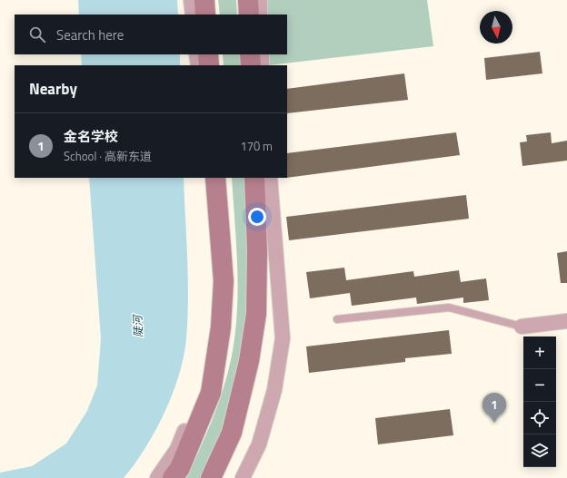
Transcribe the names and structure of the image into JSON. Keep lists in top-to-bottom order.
{
  "water": ["陡河"],
  "north": "bottom",
  "page": {
    "search": "Search here",
    "heading": "Nearby",
    "list": [
      {
        "mark": "1",
        "name": "金名学校",
        "note": "School · 高新东道",
        "value": "170 m"
      }
    ],
    "map_buttons": ["+", "−"],
    "pins": "1"
  }
}
